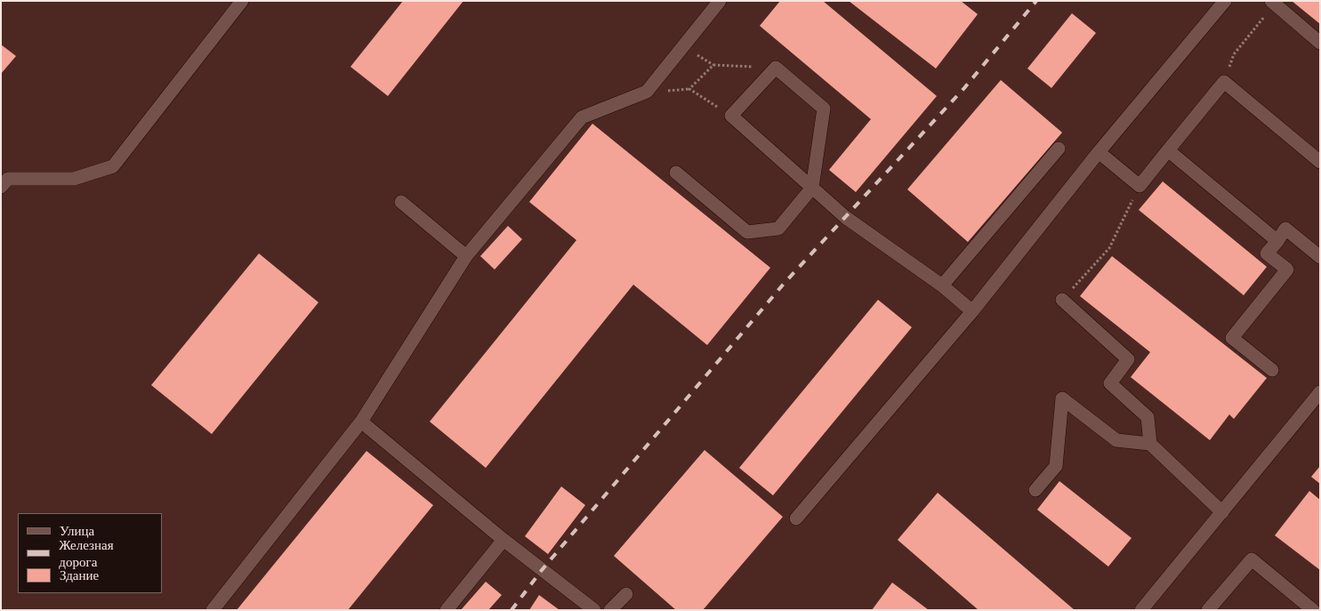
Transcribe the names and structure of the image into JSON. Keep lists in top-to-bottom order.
{
  "legend": ["Улица", "Железная дорога", "Здание"]
}
